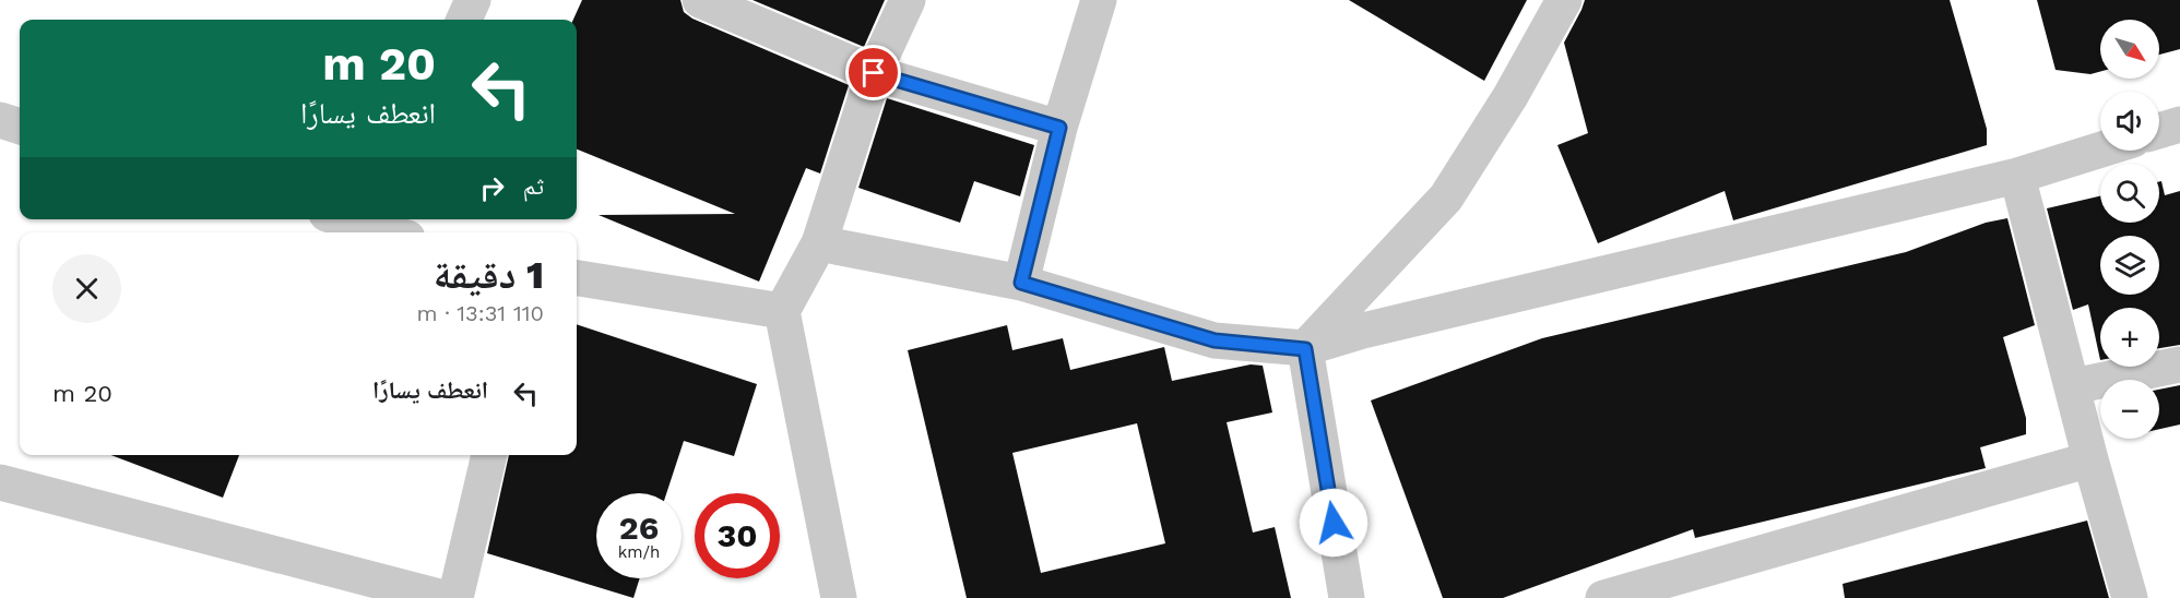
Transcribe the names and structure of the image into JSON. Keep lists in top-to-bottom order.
{
  "north": "bottom right",
  "page": {
    "map_buttons": ["+", "−"],
    "turn": ["20 m", "انعطف يسارًا"],
    "then": "ثم",
    "heading": ["1 دقيقة", "110 m · 13:31"],
    "list": [
      {
        "name": "انعطف يسارًا",
        "value": "20 m"
      }
    ],
    "speed": "26 km/h",
    "limit": "30"
  }
}
